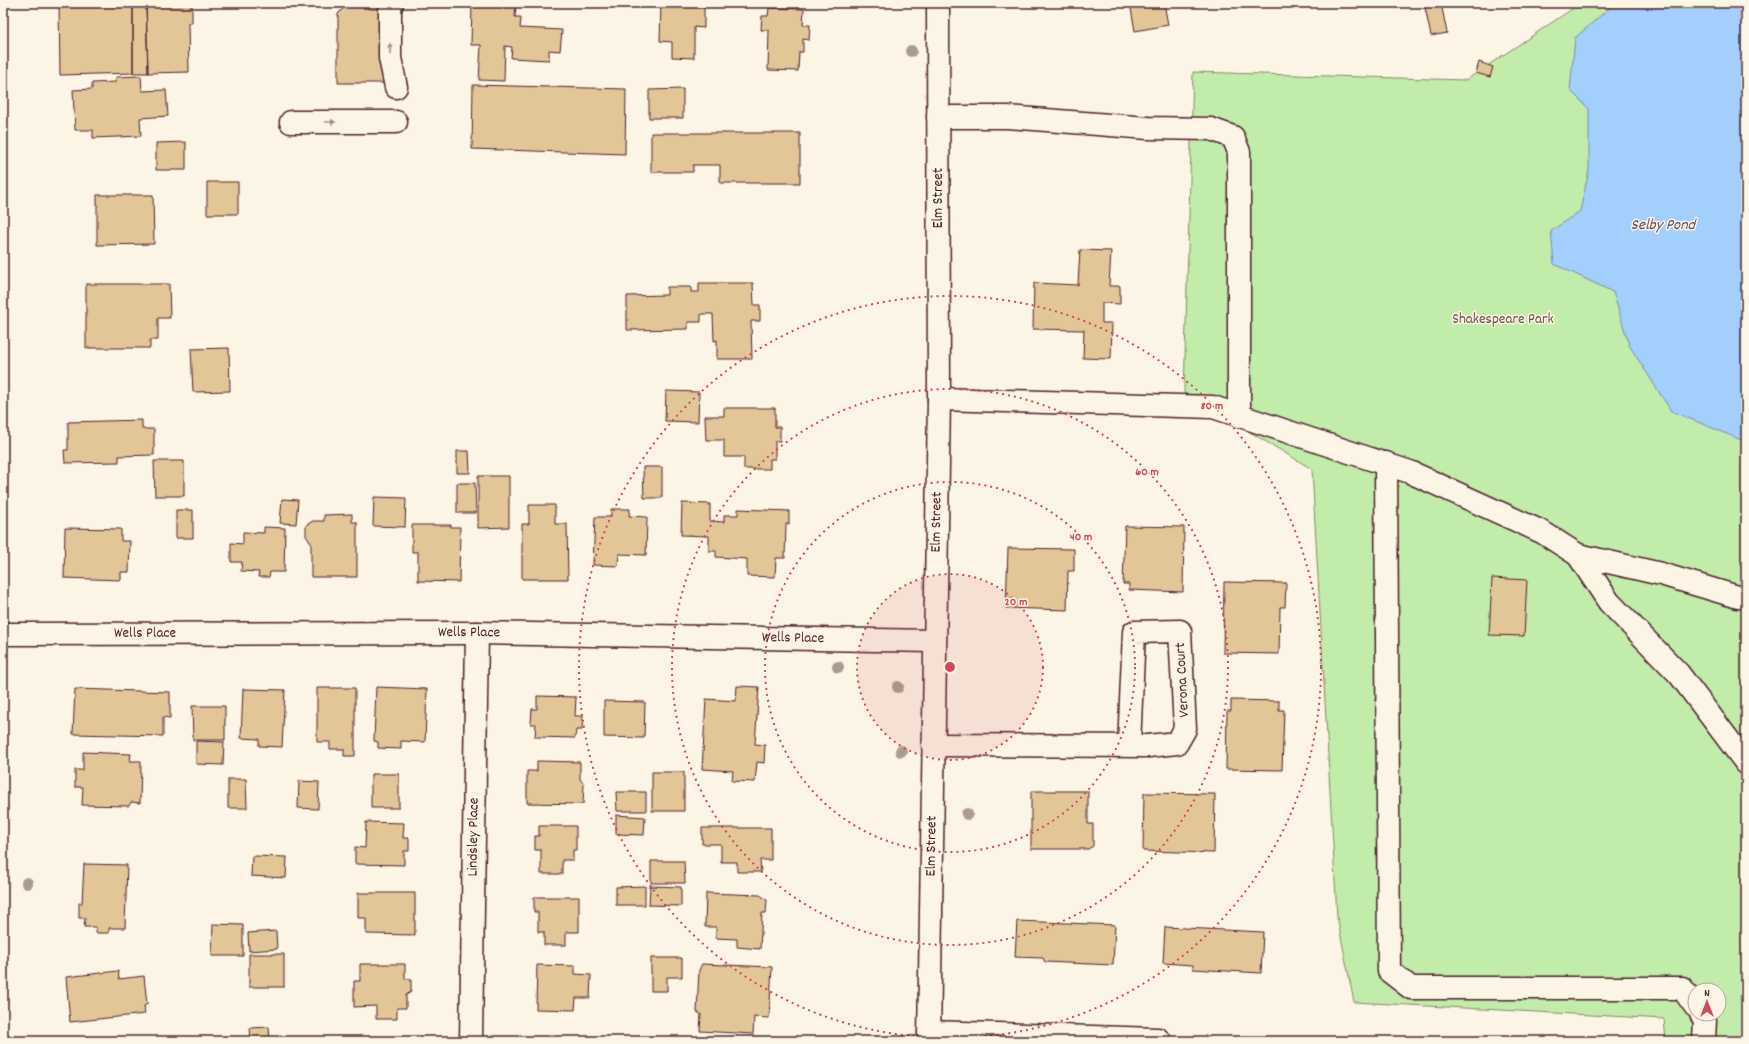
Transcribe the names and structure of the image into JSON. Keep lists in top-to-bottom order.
{
  "streets": {
    "street": [
      "Elm Street",
      "Wells Place",
      "Verona Court",
      "Lindsley Place"
    ]
  },
  "crossings": [
    ["Elm Street", "Wells Place"],
    ["Elm Street", "Verona Court"],
    ["Wells Place", "Lindsley Place"]
  ],
  "water": ["Selby Pond"],
  "parks": ["Shakespeare Park"],
  "north": "top",
  "rings": [
    "80 m",
    "60 m",
    "40 m",
    "20 m"
  ]
}
